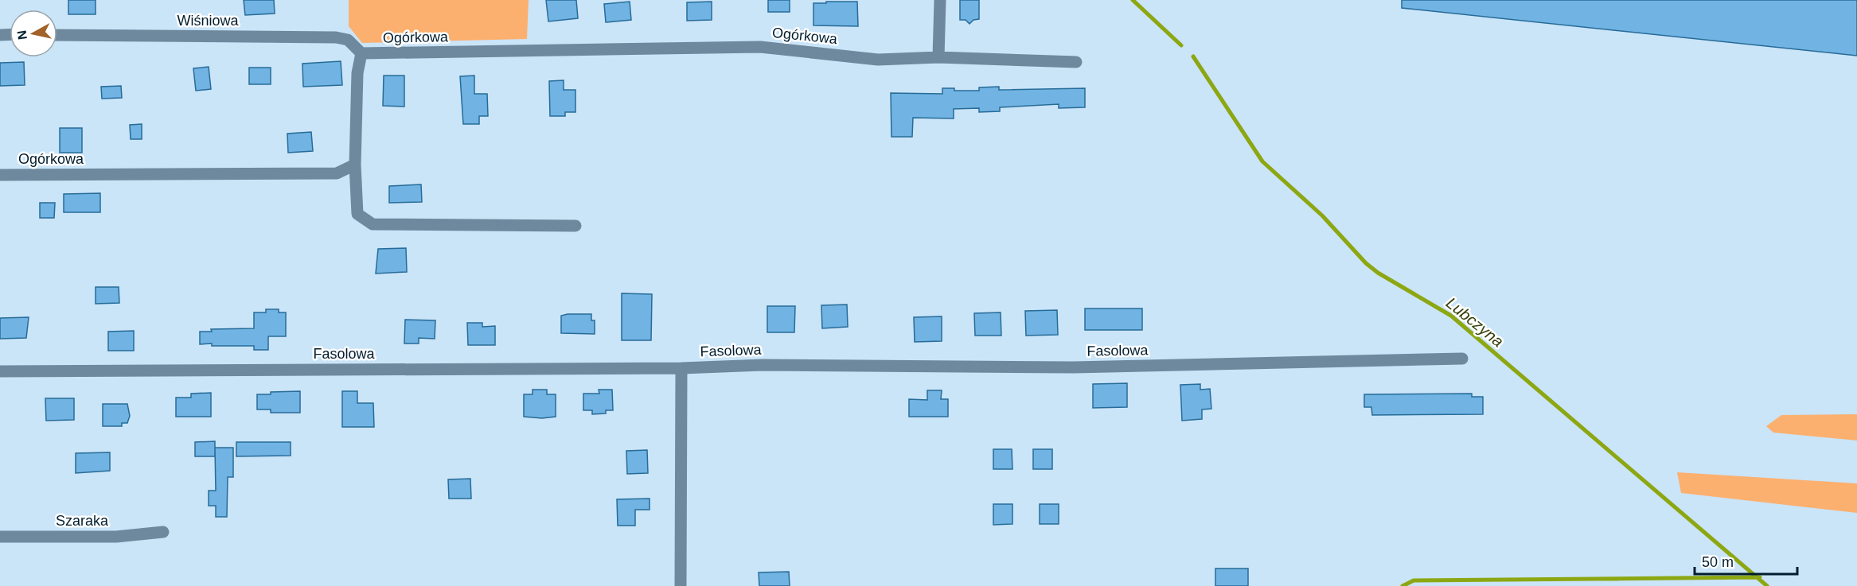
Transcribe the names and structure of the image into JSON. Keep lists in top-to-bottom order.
{
  "streets": {
    "street": [
      "Wiśniowa",
      "Ogórkowa",
      "Fasolowa",
      "Szaraka"
    ]
  },
  "crossings": [
    ["Wiśniowa", "Ogórkowa"]
  ],
  "water": ["Lubczyna"],
  "scale_bar": "50 m",
  "north": "left"
}
